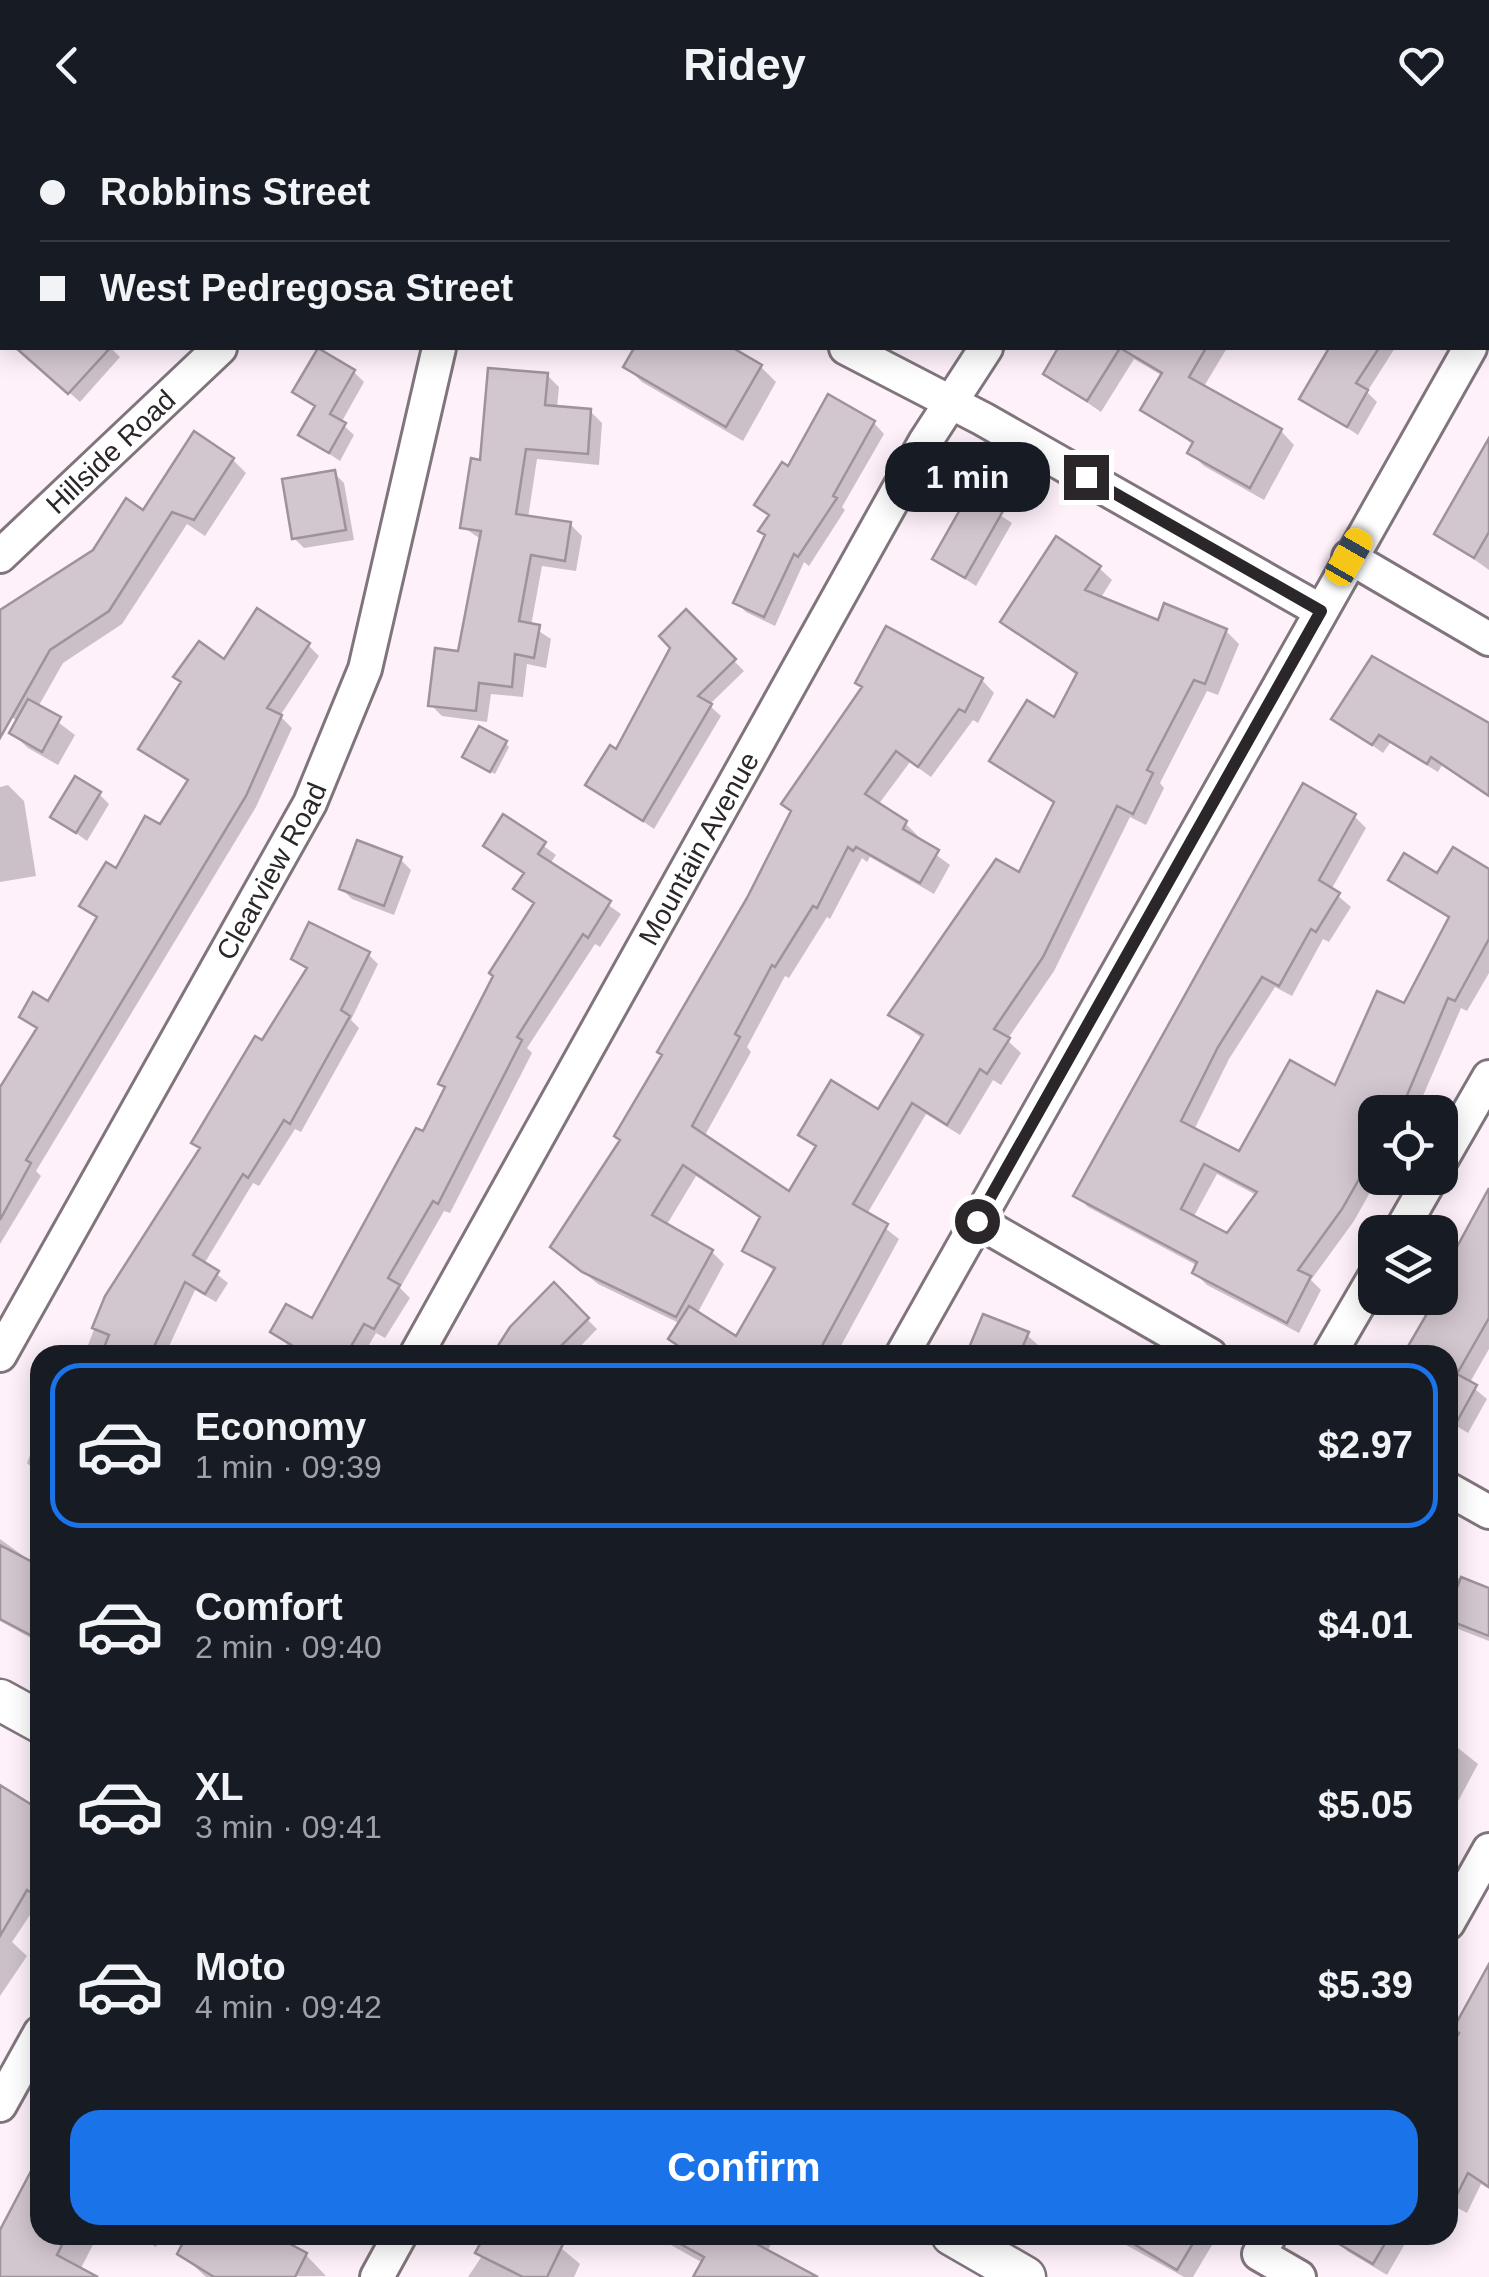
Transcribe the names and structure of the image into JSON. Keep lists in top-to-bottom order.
{
  "streets": {
    "street": ["Hillside Road", "Mountain Avenue", "Clearview Road"]
  },
  "page": {
    "header": "Ridey",
    "banner": ["Robbins Street", "West Pedregosa Street"],
    "bubble": "1 min",
    "list": [
      {
        "name": "Economy",
        "note": "1 min · 09:39",
        "value": "$2.97"
      },
      {
        "name": "Comfort",
        "note": "2 min · 09:40",
        "value": "$4.01"
      },
      {
        "name": "XL",
        "note": "3 min · 09:41",
        "value": "$5.05"
      },
      {
        "name": "Moto",
        "note": "4 min · 09:42",
        "value": "$5.39"
      }
    ],
    "buttons": "Confirm"
  }
}
